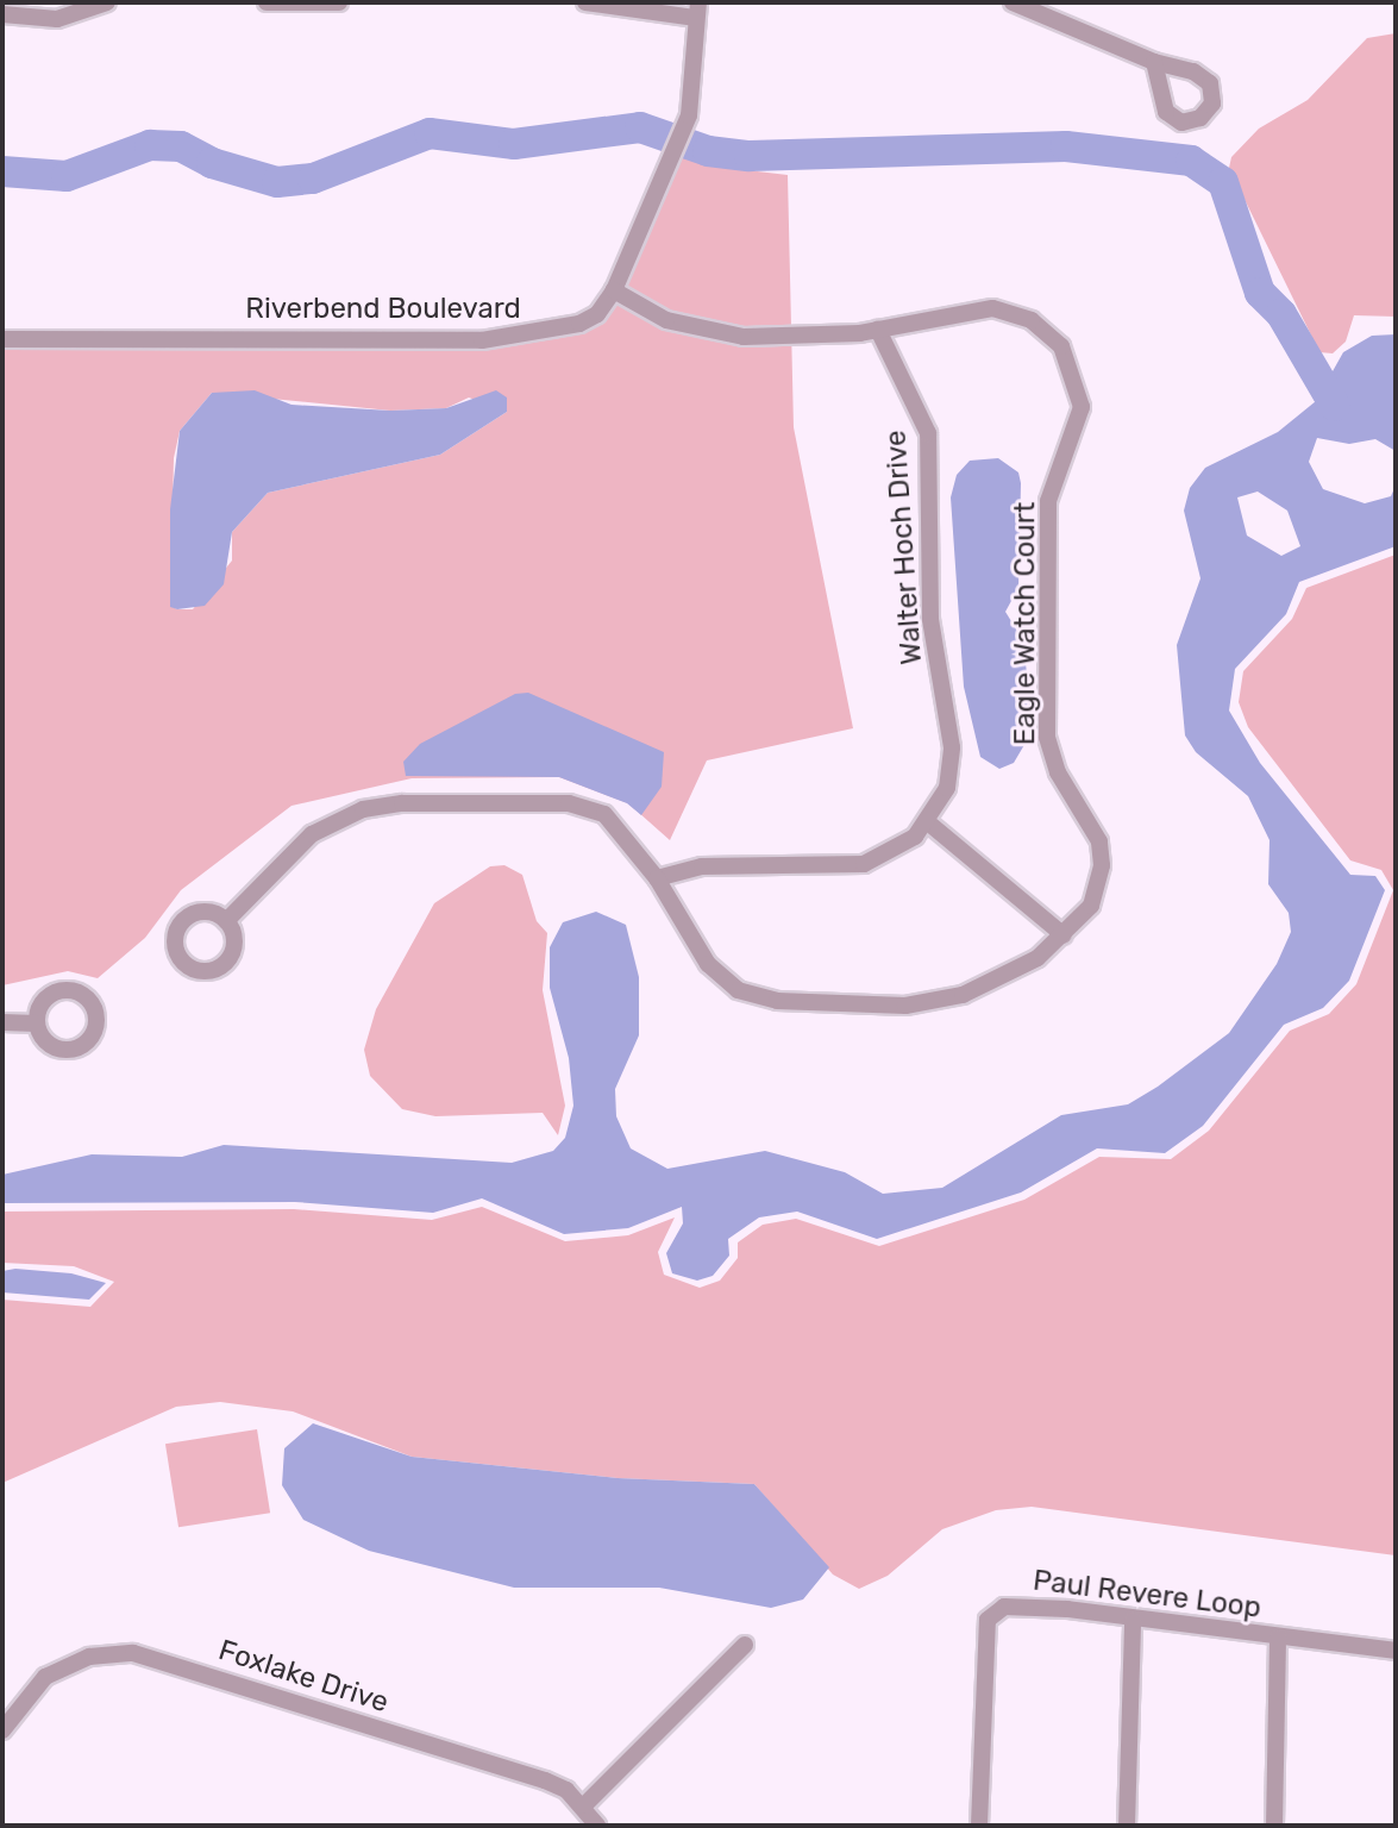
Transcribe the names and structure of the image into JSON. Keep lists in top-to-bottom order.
{
  "streets": {
    "street": [
      "Riverbend Boulevard",
      "Walter Hoch Drive",
      "Eagle Watch Court",
      "Paul Revere Loop",
      "Foxlake Drive"
    ]
  },
  "crossings": [
    ["Riverbend Boulevard", "Eagle Watch Court"],
    ["Walter Hoch Drive", "Eagle Watch Court"]
  ]
}
